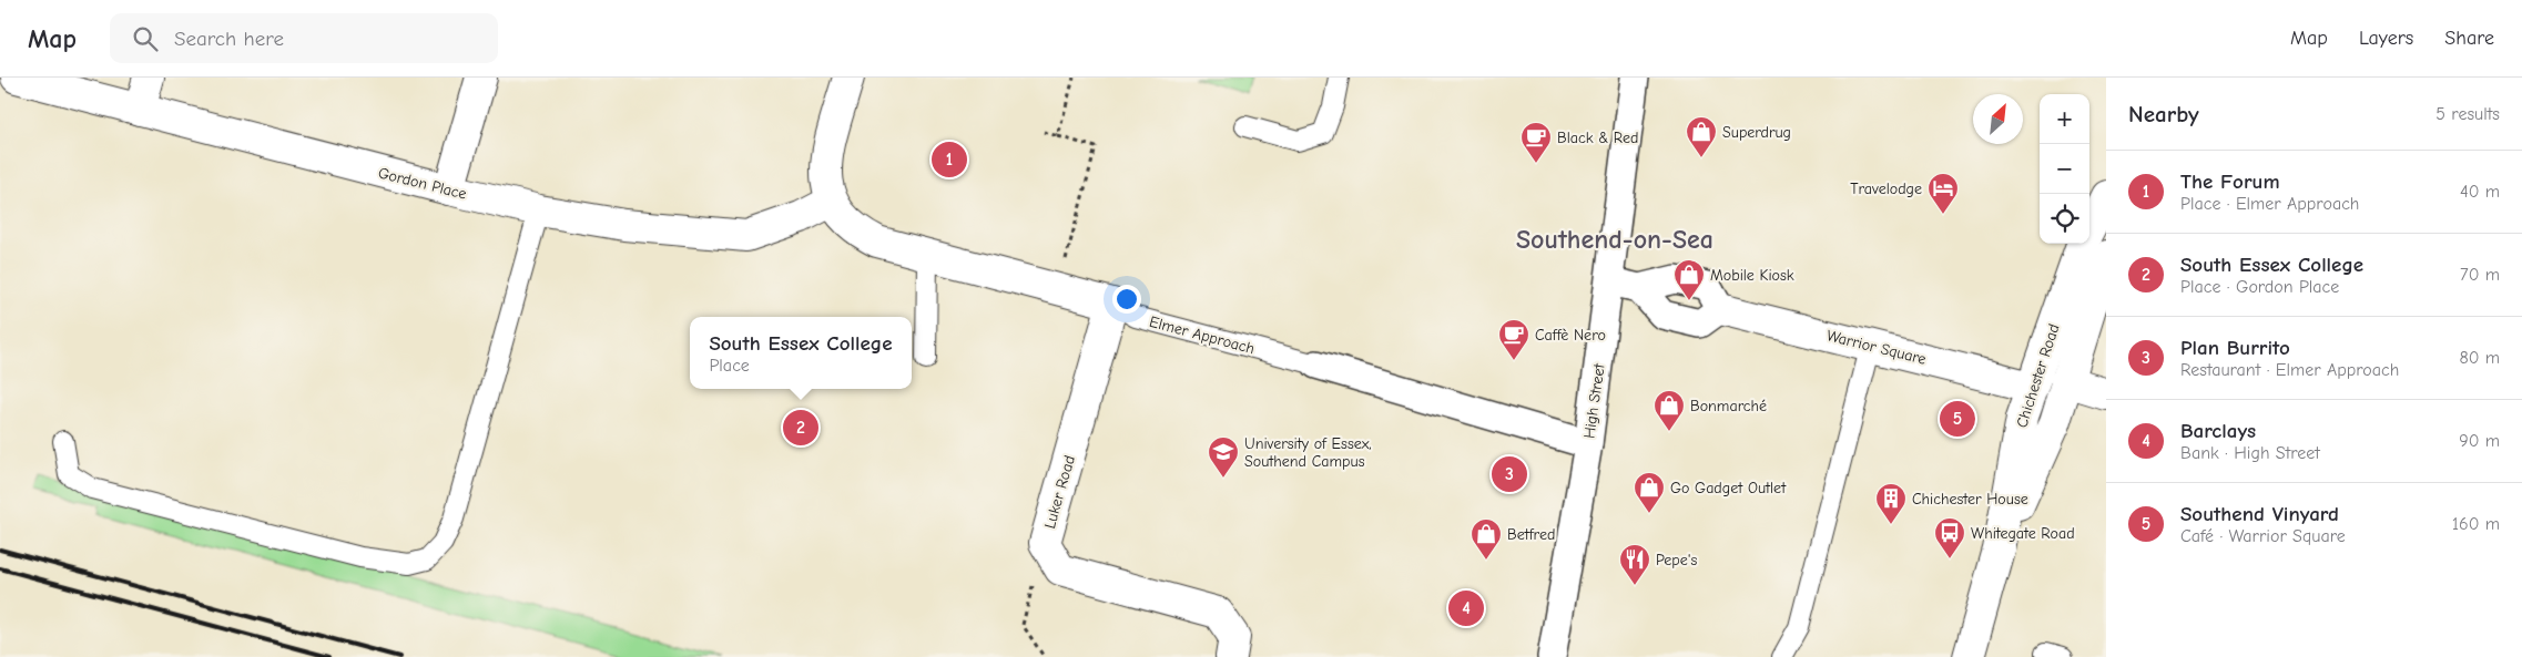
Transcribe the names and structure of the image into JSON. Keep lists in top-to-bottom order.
{
  "streets": {
    "street": [
      "Gordon Place",
      "Elmer Approach",
      "Warrior Square",
      "Chichester Road",
      "High Street",
      "Luker Road"
    ]
  },
  "crossings": [
    ["Gordon Place", "Elmer Approach"],
    ["Elmer Approach", "High Street"],
    ["Elmer Approach", "Luker Road"],
    ["Warrior Square", "Chichester Road"]
  ],
  "districts": ["Southend-on-Sea"],
  "places": {
    "shop": [
      "Superdrug",
      "Mobile Kiosk",
      "Bonmarché",
      "Go Gadget Outlet",
      "Betfred"
    ],
    "cafe": ["Black & Red", "Caffè Nero"],
    "hotel": ["Travelodge"],
    "school or university": ["University of Essex, Southend Campus"],
    "building": ["Chichester House"],
    "bus stop": ["Whitegate Road"],
    "restaurant": ["Pepe's"]
  },
  "north": "top right",
  "page": {
    "header": "Map",
    "search": "Search here",
    "nav": ["Map", "Layers", "Share"],
    "heading": ["Nearby", "5 results"],
    "map_buttons": ["+", "−"],
    "pins": [
      "1",
      "5",
      "2",
      "3",
      "4"
    ],
    "list": [
      {
        "mark": "1",
        "name": "The Forum",
        "note": "Place · Elmer Approach",
        "value": "40 m"
      },
      {
        "mark": "2",
        "name": "South Essex College",
        "note": "Place · Gordon Place",
        "value": "70 m"
      },
      {
        "mark": "3",
        "name": "Plan Burrito",
        "note": "Restaurant · Elmer Approach",
        "value": "80 m"
      },
      {
        "mark": "4",
        "name": "Barclays",
        "note": "Bank · High Street",
        "value": "90 m"
      },
      {
        "mark": "5",
        "name": "Southend Vinyard",
        "note": "Café · Warrior Square",
        "value": "160 m"
      }
    ],
    "popup": ["South Essex College", "Place"]
  }
}
